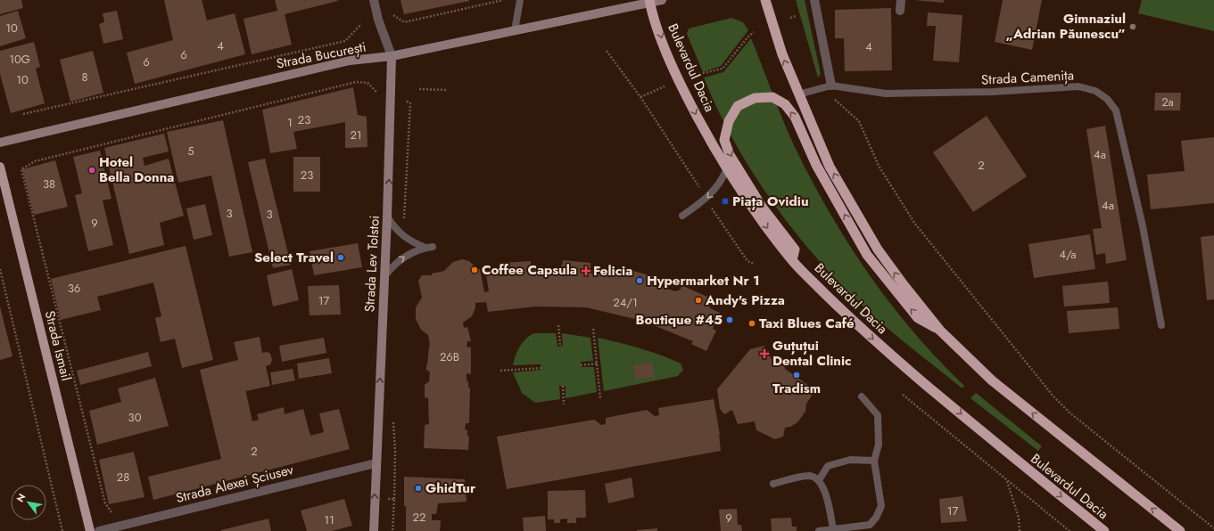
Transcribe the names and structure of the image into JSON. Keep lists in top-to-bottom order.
{
  "streets": {
    "highway": ["Bulevardul Dacia"],
    "main road": ["Strada București", "Strada Lev Tolstoi", "Strada Ismail"],
    "street": ["Strada Alexei Șciusev"],
    "lane": ["Strada Camenița"]
  },
  "crossings": [
    ["Strada București", "Bulevardul Dacia"],
    ["Strada București", "Strada Lev Tolstoi"],
    ["Strada Lev Tolstoi", "Strada Alexei Șciusev"]
  ],
  "one_way": ["Strada Lev Tolstoi"],
  "places": {
    "other": [
      "Gimnaziul „Adrian Păunescu”",
      "Hotel Bella Donna",
      "Select Travel",
      "Coffee Capsula",
      "Hypermarket Nr 1",
      "Andy's Pizza",
      "Boutique #45",
      "Taxi Blues Café",
      "Tradism",
      "GhidTur"
    ],
    "transit": ["Piața Ovidiu"],
    "health": ["Felicia", "Guțuțui Dental Clinic"]
  },
  "house_numbers": [
    "10",
    "4",
    "4",
    "6",
    "10G",
    "6",
    "8",
    "10",
    "2a",
    "23",
    "1",
    "21",
    "5",
    "4a",
    "2",
    "23",
    "38",
    "4а",
    "3",
    "3",
    "9",
    "4/a",
    "36",
    "17",
    "24/1",
    "26B",
    "30",
    "2",
    "28",
    "17",
    "22",
    "9",
    "11"
  ],
  "north": "top left"
}
